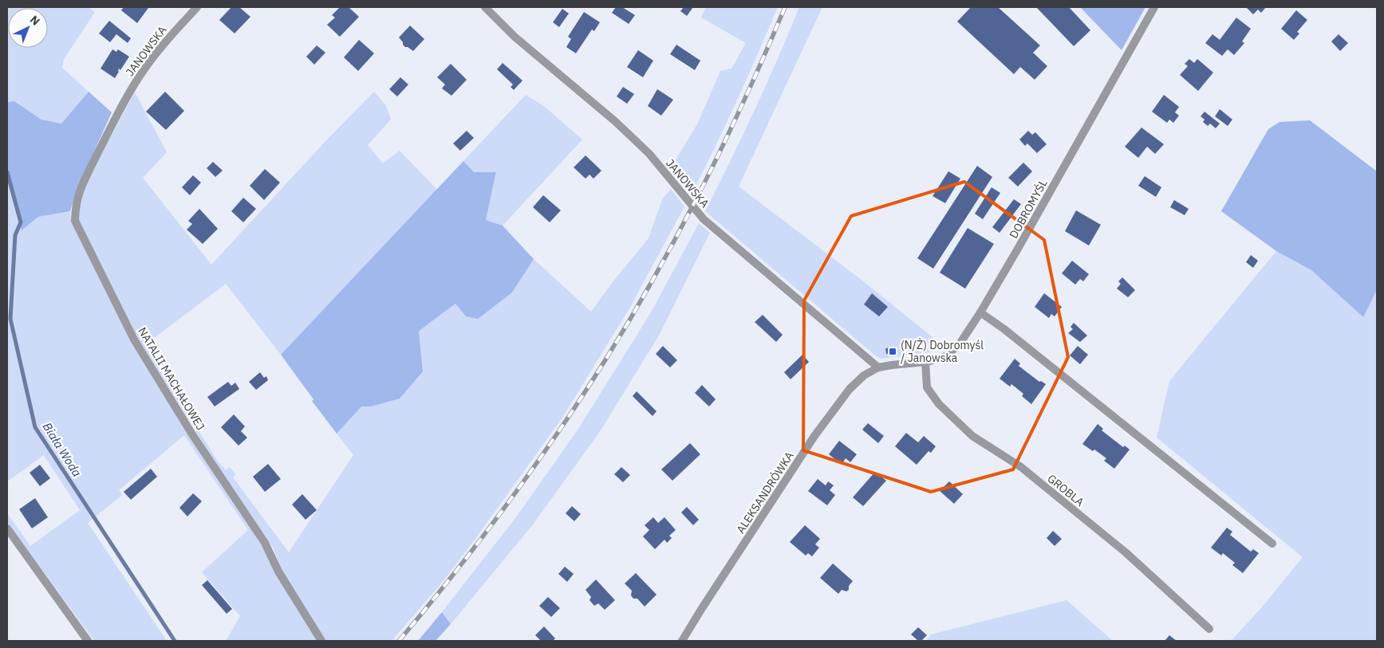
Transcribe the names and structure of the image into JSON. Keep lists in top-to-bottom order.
{
  "streets": {
    "street": [
      "JANOWSKA",
      "DOBROMYŚL",
      "NATALII MACHAŁOWEJ",
      "GROBLA",
      "ALEKSANDRÓWKA"
    ]
  },
  "crossings": [
    ["JANOWSKA", "DOBROMYŚL"],
    ["JANOWSKA", "NATALII MACHAŁOWEJ"],
    ["JANOWSKA", "ALEKSANDRÓWKA"],
    ["DOBROMYŚL", "GROBLA"],
    ["DOBROMYŚL", "ALEKSANDRÓWKA"]
  ],
  "water": ["Biała Woda"],
  "places": {
    "transit": ["(N/Ż) Dobromyśl / Janowska"]
  },
  "north": "top right"
}
